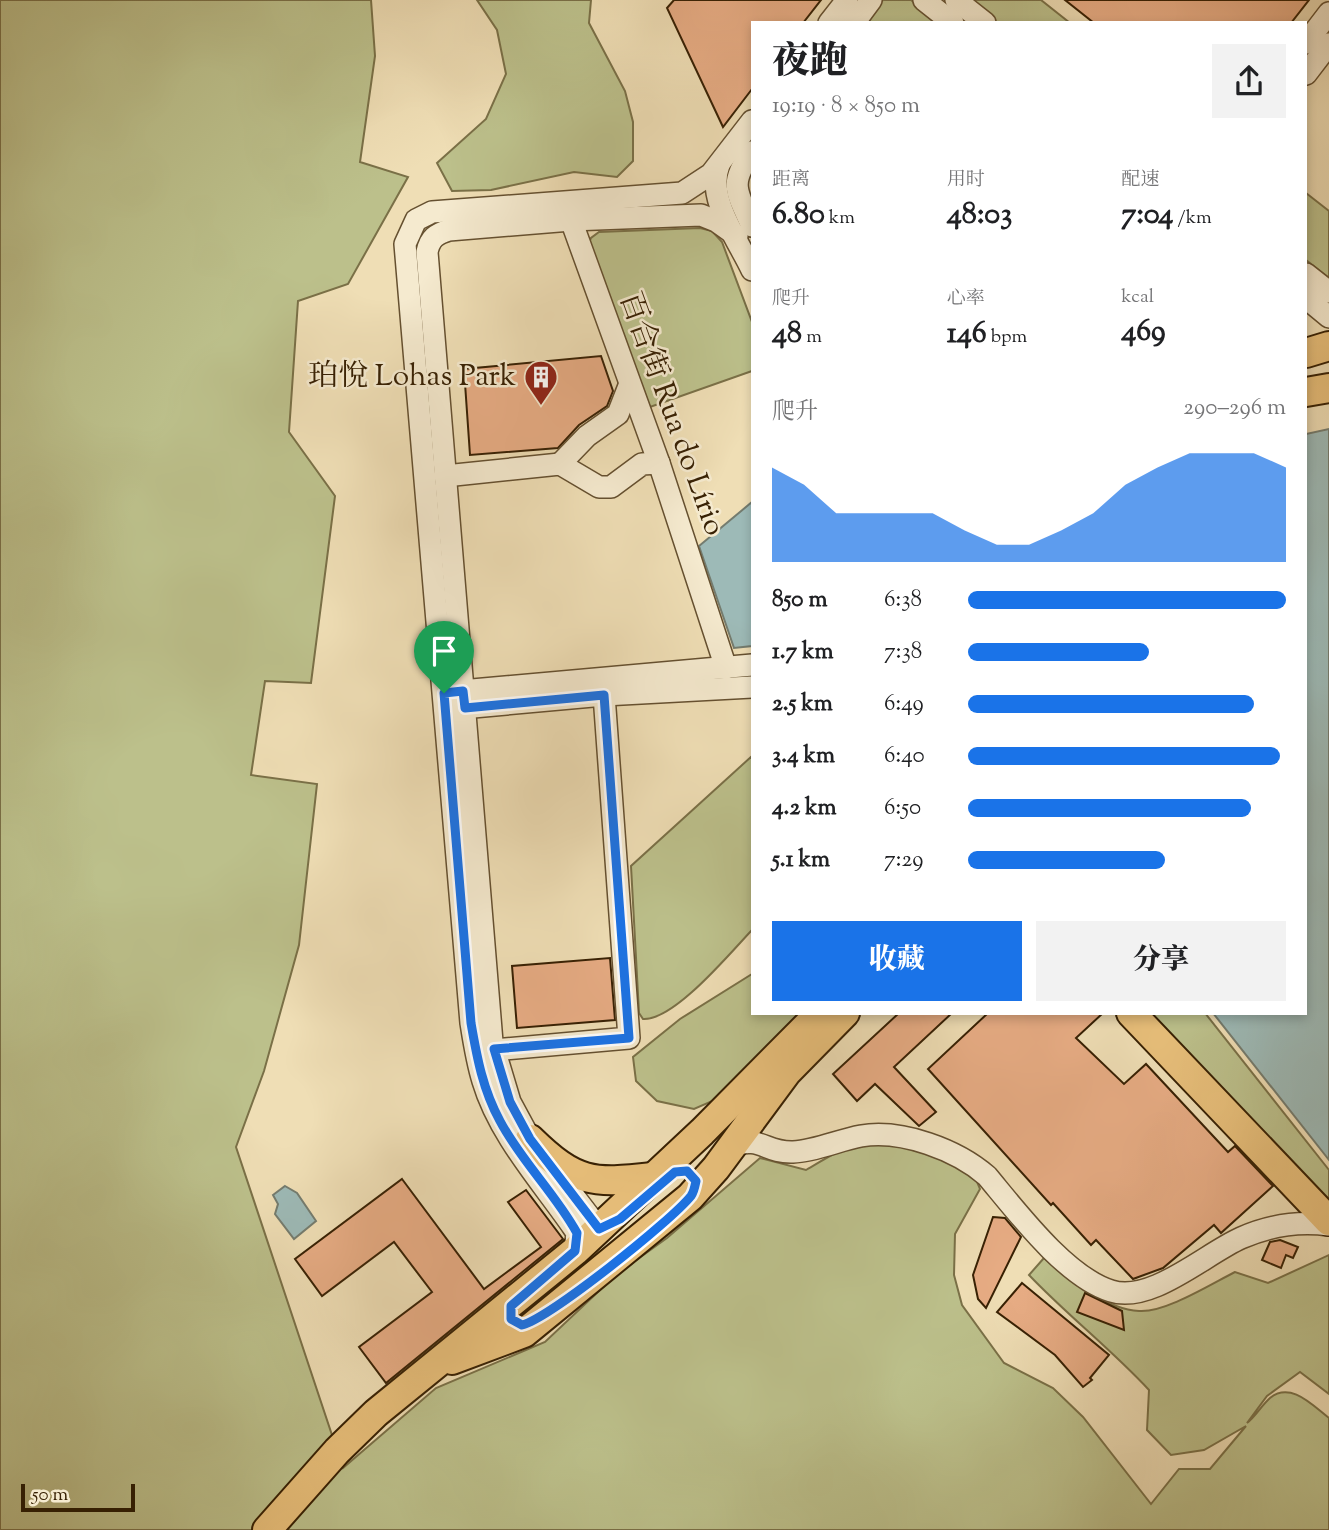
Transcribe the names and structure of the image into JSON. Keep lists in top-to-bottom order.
{
  "streets": {
    "street": ["百合街 Rua do Lírio"]
  },
  "places": {
    "building": ["珀悅 Lohas Park"]
  },
  "scale_bar": "50 m",
  "page": {
    "heading": ["夜跑", "19:19 · 8 × 850 m"],
    "stats": [
      ["距离", "6.80 km"],
      ["用时", "48:03"],
      ["配速", "7:04 /km"],
      ["爬升", "48 m"],
      ["心率", "146 bpm"],
      ["kcal", "469"]
    ],
    "chart": ["爬升", "290–296 m"],
    "list": [
      {
        "name": "850 m",
        "note": "6:38"
      },
      {
        "name": "1.7 km",
        "note": "7:38"
      },
      {
        "name": "2.5 km",
        "note": "6:49"
      },
      {
        "name": "3.4 km",
        "note": "6:40"
      },
      {
        "name": "4.2 km",
        "note": "6:50"
      },
      {
        "name": "5.1 km",
        "note": "7:29"
      }
    ],
    "buttons": ["收藏", "分享"],
    "scale": "50 m"
  }
}
